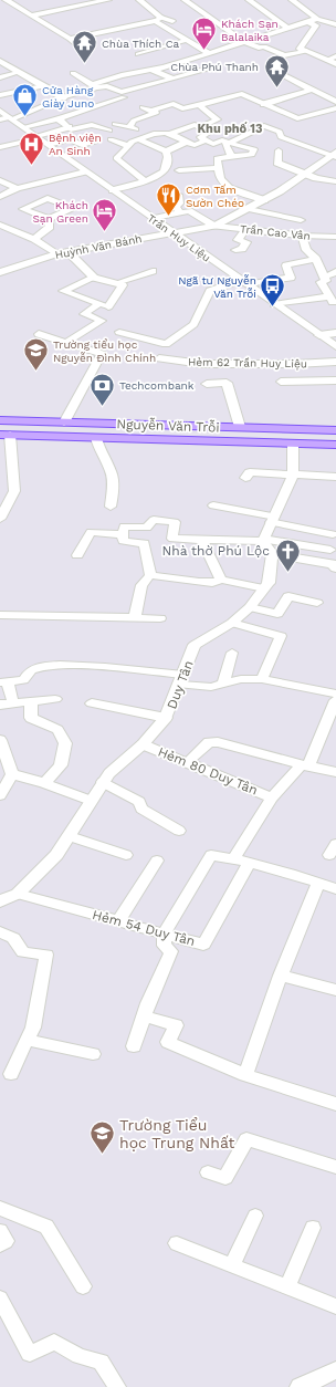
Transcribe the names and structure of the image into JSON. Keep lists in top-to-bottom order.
{
  "streets": {
    "main road": ["Nguyễn Văn Trỗi"],
    "street": [
      "Trần Cao Vân",
      "Trần Huy Liệu",
      "Huỳnh Văn Bánh",
      "Duy Tân"
    ],
    "lane": ["Hẻm 62 Trần Huy Liệu", "Hẻm 80 Duy Tân", "Hẻm 54 Duy Tân"]
  },
  "crossings": [
    ["Trần Cao Vân", "Huỳnh Văn Bánh"],
    ["Trần Huy Liệu", "Huỳnh Văn Bánh"],
    ["Duy Tân", "Hẻm 80 Duy Tân"],
    ["Duy Tân", "Hẻm 54 Duy Tân"]
  ],
  "districts": ["Khu phố 13"],
  "places": {
    "hotel": ["Khách Sạn Balalaika", "Khách Sạn Green"],
    "temple": ["Chùa Thích Ca", "Chùa Phú Thanh"],
    "shop": ["Cửa Hàng Giày Juno"],
    "hospital": ["Bệnh viện An Sinh"],
    "restaurant": ["Cơm Tấm Sườn Chéo"],
    "bus stop": ["Ngã tư Nguyễn Văn Trỗi"],
    "school or university": ["Trường tiểu học Nguyễn Đình Chính", "Trường Tiểu học Trung Nhất"],
    "bank": ["Techcombank"],
    "church": ["Nhà thờ Phú Lộc"]
  }
}
